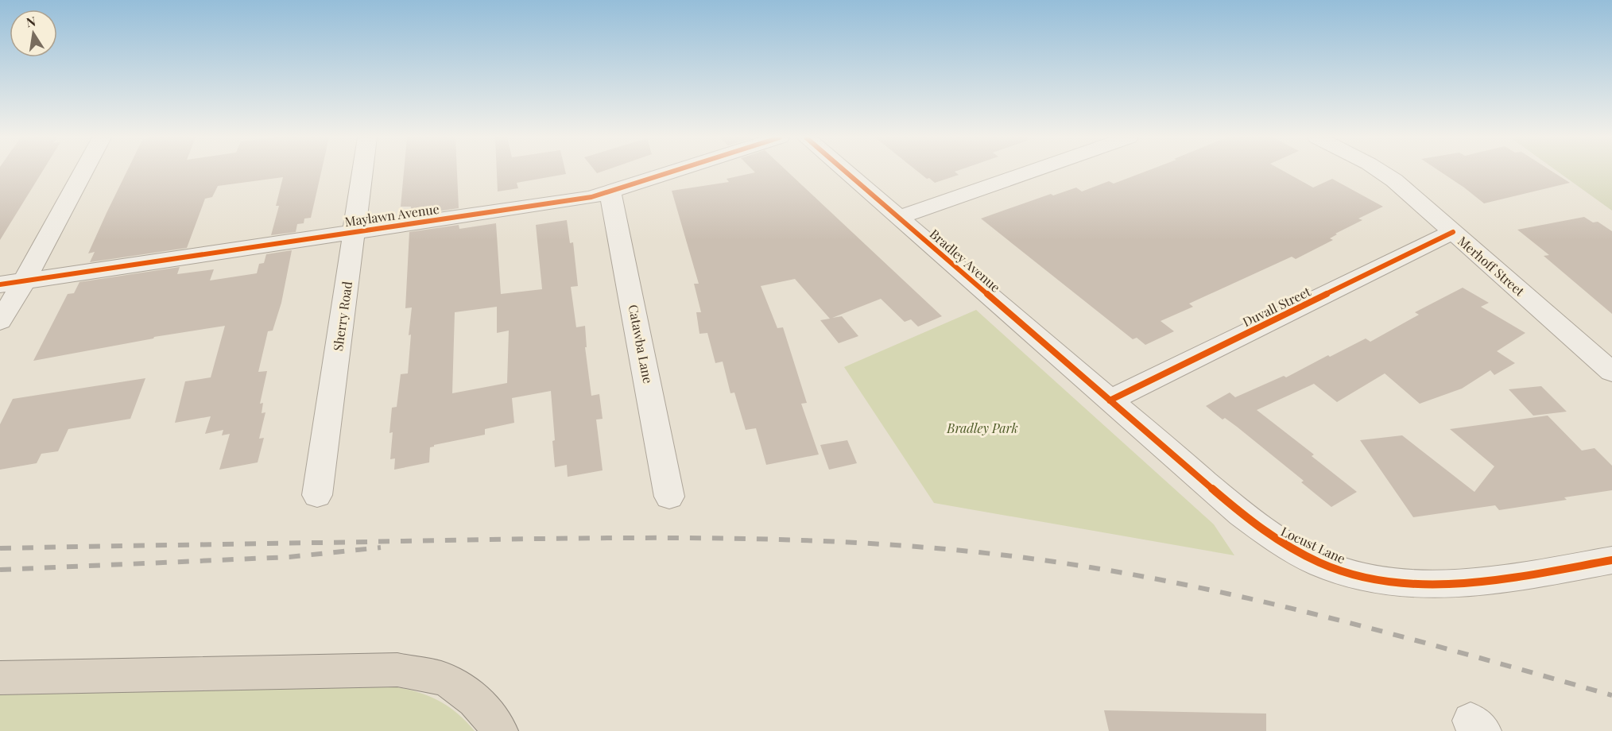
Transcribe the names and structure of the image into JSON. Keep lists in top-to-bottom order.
{
  "streets": {
    "street": [
      "Maylawn Avenue",
      "Bradley Avenue",
      "Merhoff Street",
      "Duvall Street",
      "Sherry Road",
      "Catawba Lane",
      "Locust Lane"
    ]
  },
  "crossings": [
    ["Maylawn Avenue", "Sherry Road"],
    ["Maylawn Avenue", "Catawba Lane"],
    ["Bradley Avenue", "Duvall Street"],
    ["Bradley Avenue", "Locust Lane"],
    ["Merhoff Street", "Duvall Street"],
    ["Duvall Street", "Locust Lane"]
  ],
  "parks": ["Bradley Park"],
  "north": "top"
}
